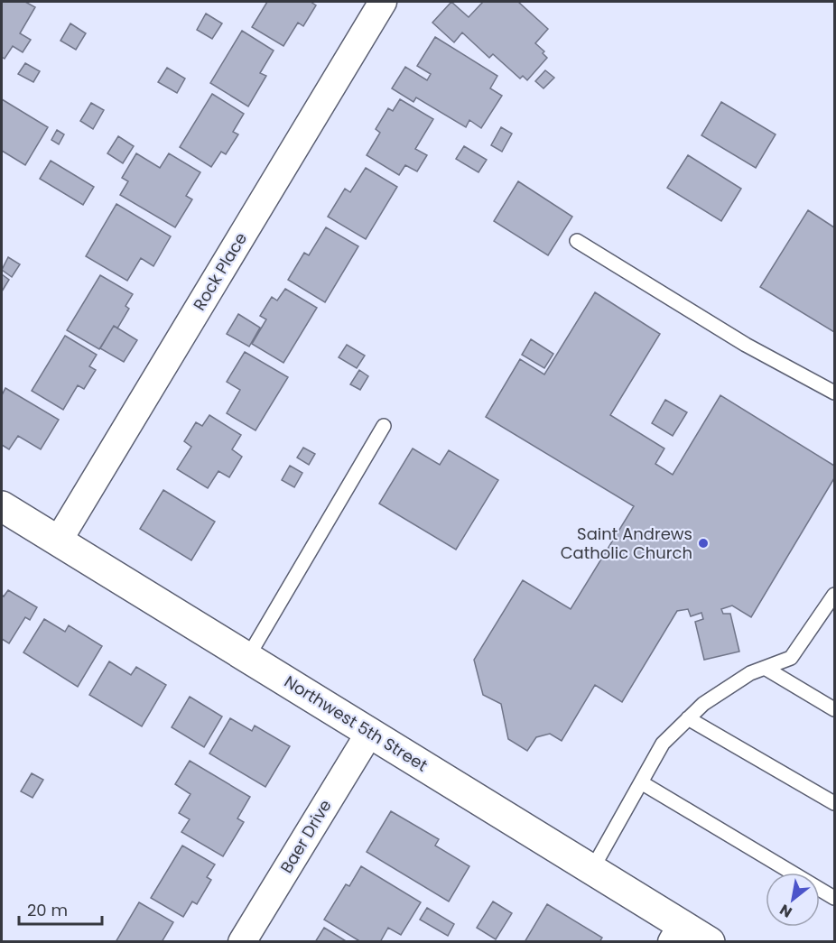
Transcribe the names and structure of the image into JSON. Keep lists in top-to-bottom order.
{
  "streets": {
    "street": ["Rock Place", "Northwest 5th Street", "Baer Drive"]
  },
  "crossings": [
    ["Rock Place", "Northwest 5th Street"],
    ["Northwest 5th Street", "Baer Drive"]
  ],
  "places": ["Saint Andrews Catholic Church"],
  "scale_bar": "20 m",
  "north": "bottom left"
}
